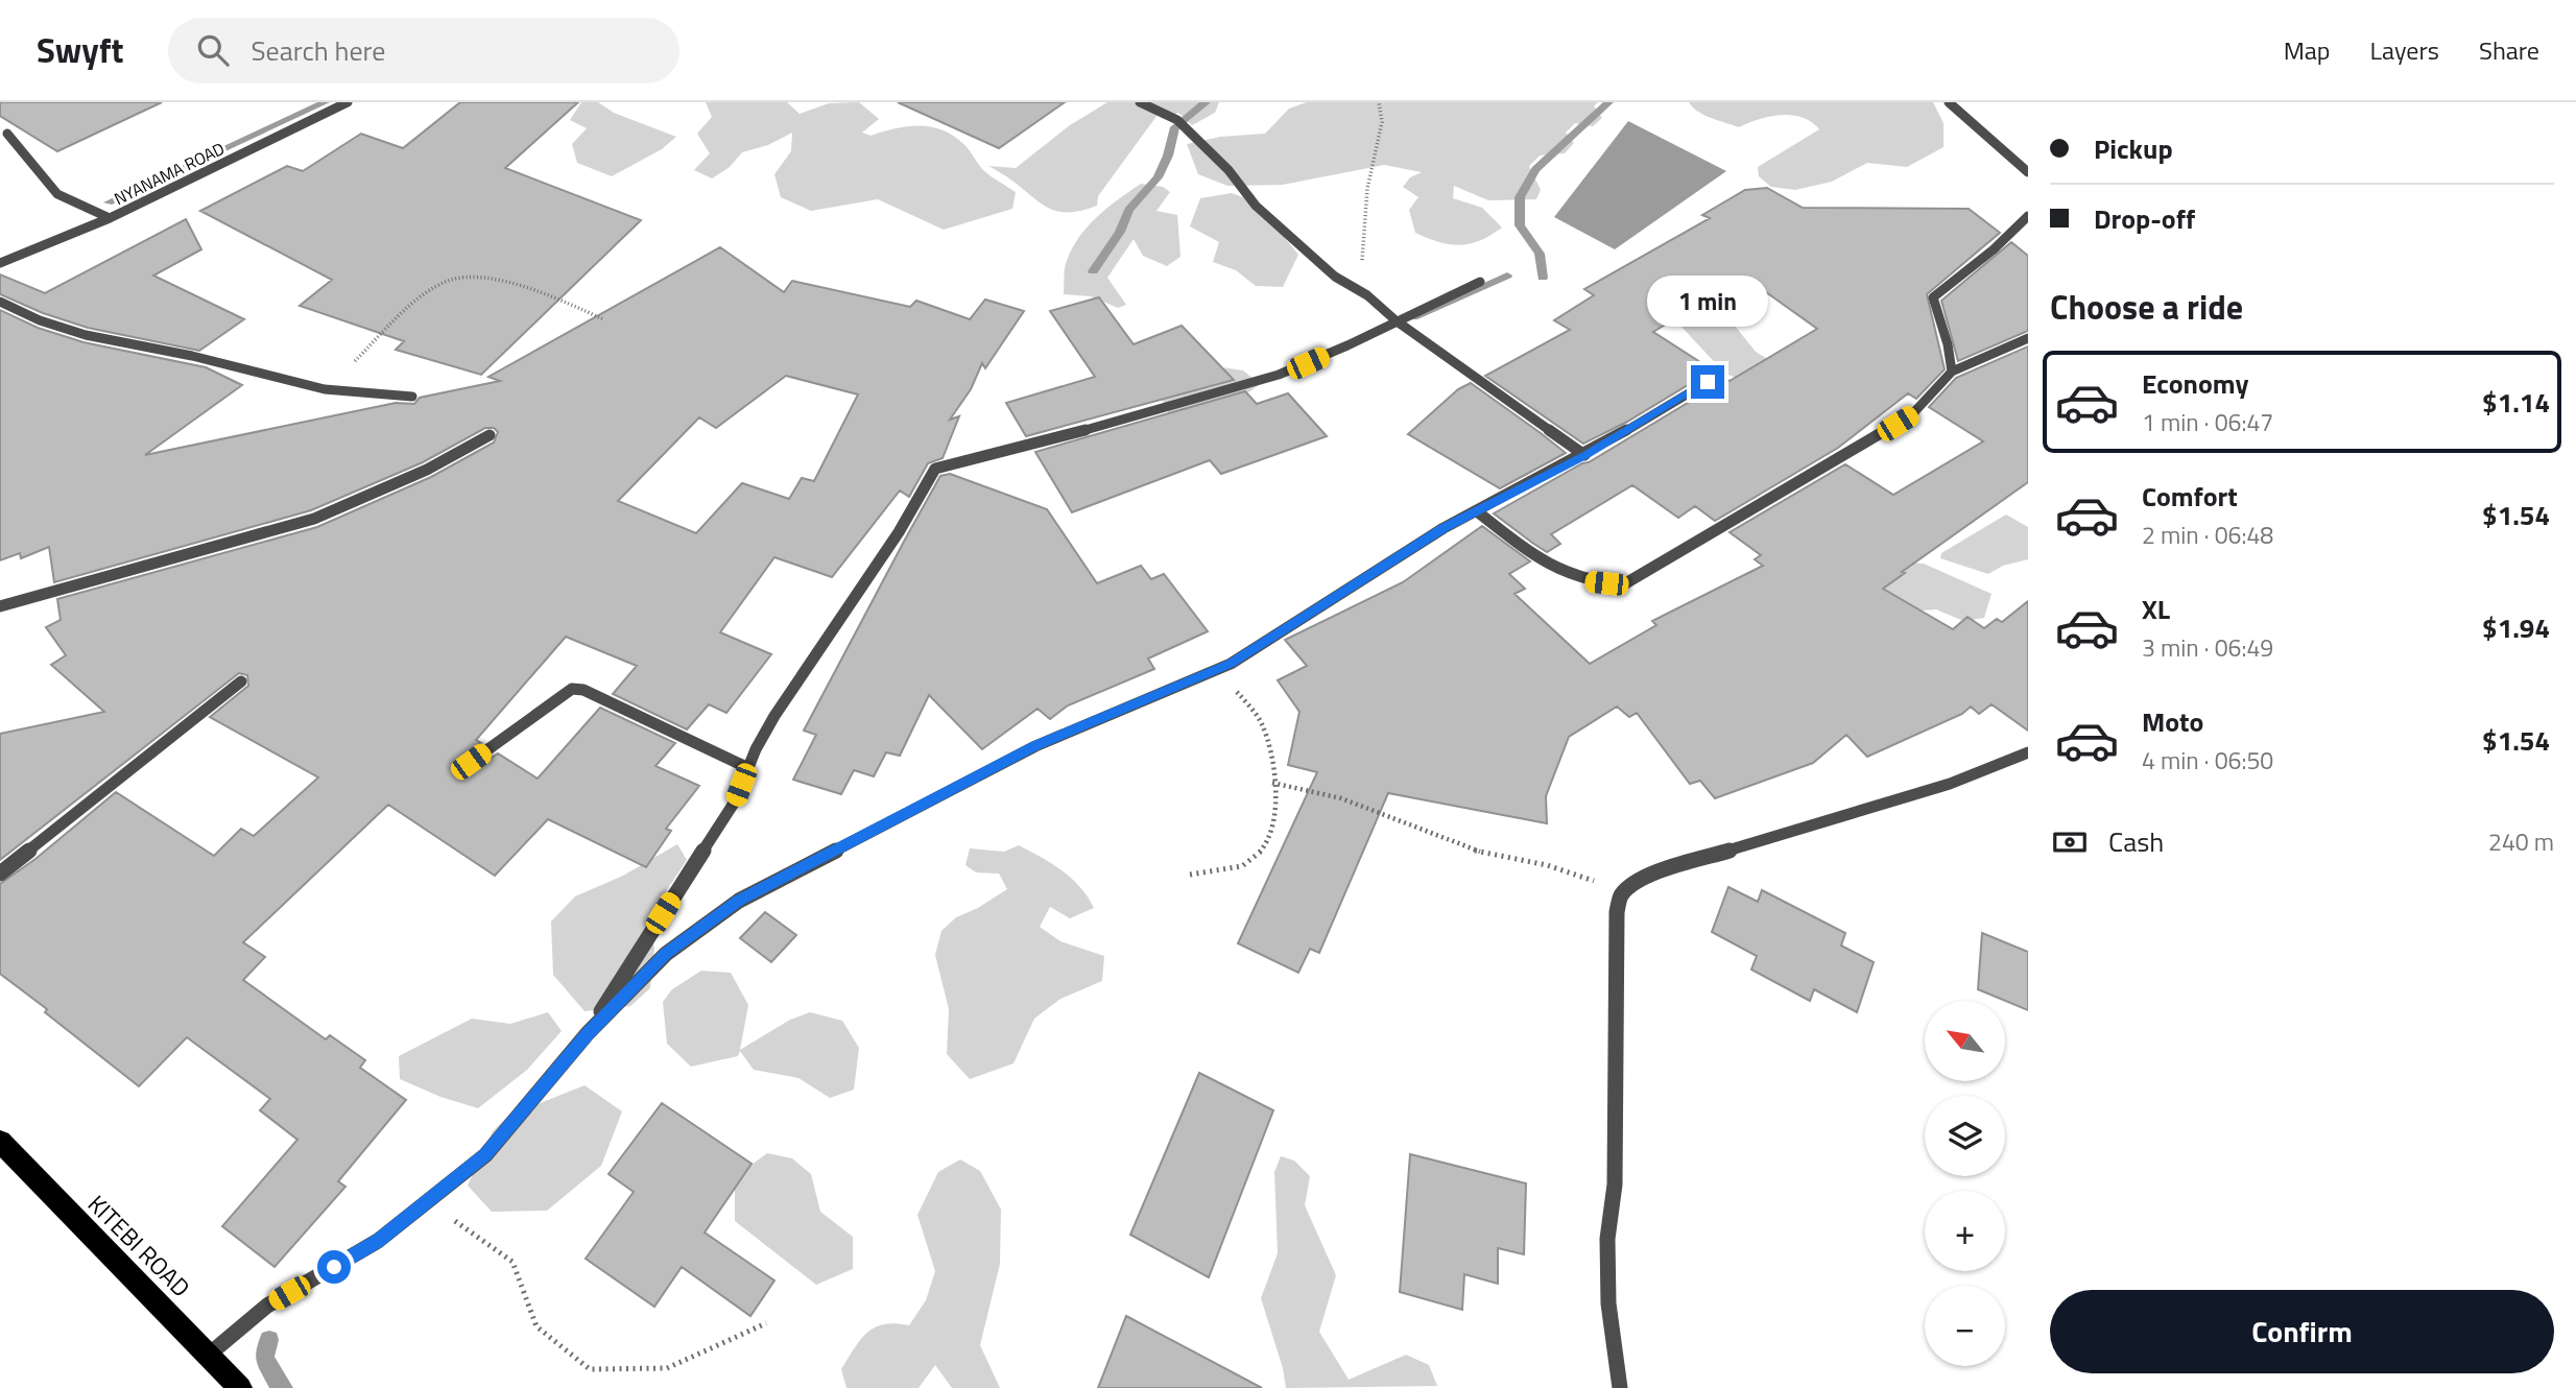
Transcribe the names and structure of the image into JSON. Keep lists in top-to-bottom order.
{
  "streets": {
    "main road": ["KITEBI ROAD"],
    "street": ["NYANAMA ROAD"]
  },
  "north": "top left",
  "page": {
    "header": "Swyft",
    "search": "Search here",
    "nav": ["Map", "Layers", "Share"],
    "banner": ["Pickup", "Drop-off"],
    "heading": "Choose a ride",
    "bubble": "1 min",
    "list": [
      {
        "name": "Economy",
        "note": "1 min · 06:47",
        "value": "$1.14"
      },
      {
        "name": "Comfort",
        "note": "2 min · 06:48",
        "value": "$1.54"
      },
      {
        "name": "XL",
        "note": "3 min · 06:49",
        "value": "$1.94"
      },
      {
        "name": "Moto",
        "note": "4 min · 06:50",
        "value": "$1.54"
      }
    ],
    "pay": ["Cash", "240 m"],
    "map_buttons": ["+", "−"],
    "buttons": "Confirm"
  }
}
